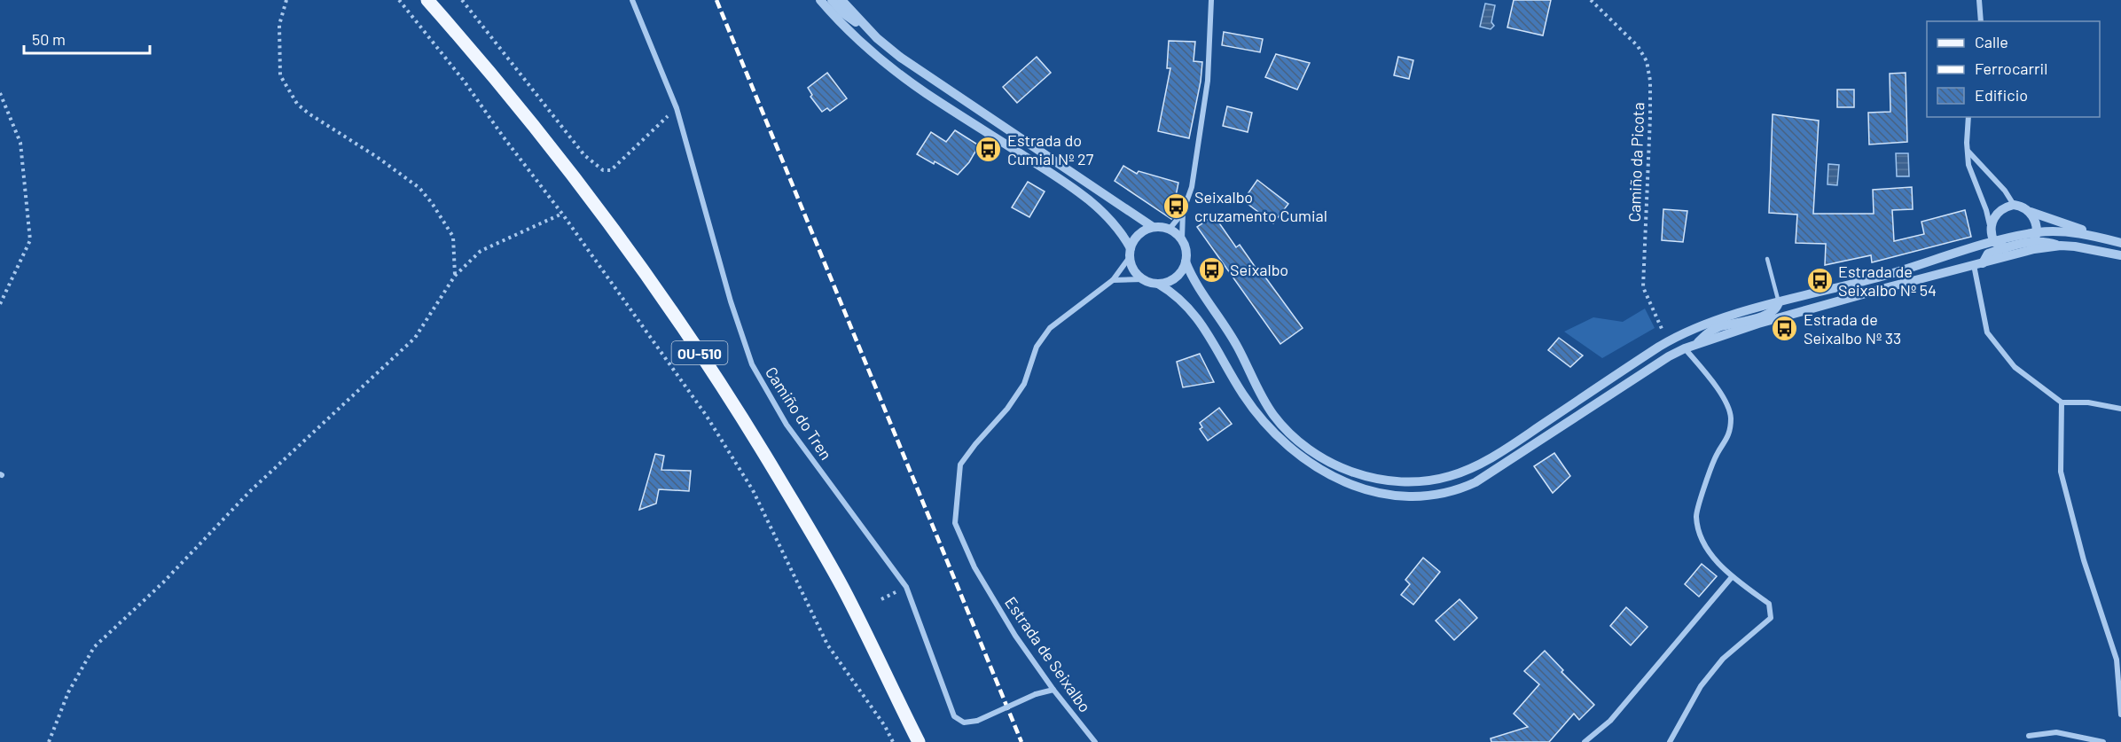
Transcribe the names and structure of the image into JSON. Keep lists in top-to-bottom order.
{
  "streets": {
    "main road": ["OU-510"],
    "street": ["Camiño do Tren", "Estrada de Seixalbo"],
    "path": ["Camiño da Picota"]
  },
  "crossings": [
    ["Camiño do Tren", "Estrada de Seixalbo"]
  ],
  "places": {
    "bus stop": [
      "Estrada do Cumial Nº 27",
      "Seixalbo cruzamento Cumial",
      "Seixalbo",
      "Estrada de Seixalbo Nº 54",
      "Estrada de Seixalbo Nº 33"
    ]
  },
  "legend": ["Calle", "Ferrocarril", "Edificio"],
  "scale_bar": "50 m"
}
